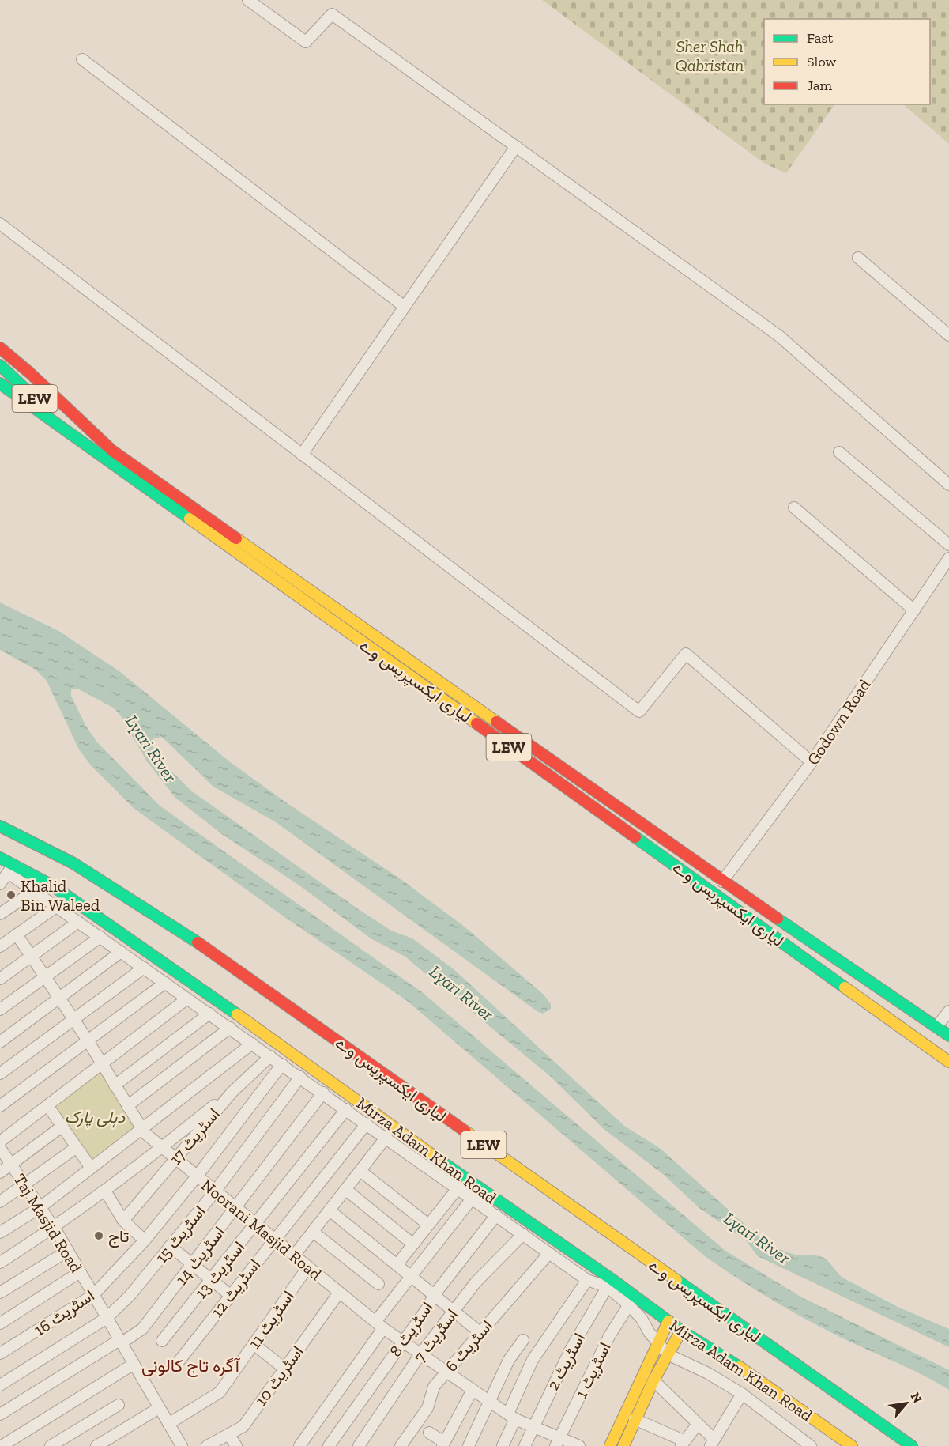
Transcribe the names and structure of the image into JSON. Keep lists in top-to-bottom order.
{
  "streets": {
    "main road": ["LEW", "لیاری ایکسپریس وے", "Mirza Adam Khan Road"],
    "street": [
      "Godown Road",
      "اسٹریٹ 17",
      "Taj Masjid Road",
      "Noorani Masjid Road",
      "اسٹریٹ 15",
      "اسٹریٹ 14",
      "اسٹریٹ 13",
      "اسٹریٹ 12",
      "اسٹریٹ 16",
      "اسٹریٹ 11",
      "اسٹریٹ 8",
      "اسٹریٹ 7",
      "اسٹریٹ 6",
      "اسٹریٹ 2",
      "اسٹریٹ 1",
      "اسٹریٹ 10"
    ]
  },
  "crossings": [
    ["LEW", "لیاری ایکسپریس وے"],
    ["اسٹریٹ 17", "Noorani Masjid Road"],
    ["Mirza Adam Khan Road", "اسٹریٹ 2"],
    ["Mirza Adam Khan Road", "اسٹریٹ 1"],
    ["Taj Masjid Road", "اسٹریٹ 15"],
    ["Taj Masjid Road", "اسٹریٹ 14"],
    ["Taj Masjid Road", "اسٹریٹ 16"],
    ["Taj Masjid Road", "اسٹریٹ 11"],
    ["Noorani Masjid Road", "اسٹریٹ 15"],
    ["Noorani Masjid Road", "اسٹریٹ 14"],
    ["Noorani Masjid Road", "اسٹریٹ 13"],
    ["Noorani Masjid Road", "اسٹریٹ 12"],
    ["Noorani Masjid Road", "اسٹریٹ 16"],
    ["Noorani Masjid Road", "اسٹریٹ 11"],
    ["Noorani Masjid Road", "اسٹریٹ 8"],
    ["Noorani Masjid Road", "اسٹریٹ 7"],
    ["Noorani Masjid Road", "اسٹریٹ 6"],
    ["Noorani Masjid Road", "اسٹریٹ 2"],
    ["Noorani Masjid Road", "اسٹریٹ 1"],
    ["Noorani Masjid Road", "اسٹریٹ 10"]
  ],
  "districts": ["آگرہ تاج کالونی"],
  "water": ["Lyari River"],
  "parks": ["Sher Shah Qabristan", "دہلی پارک"],
  "places": ["Khalid Bin Waleed", "تاج"],
  "legend": ["Fast", "Slow", "Jam"],
  "north": "top right"
}
